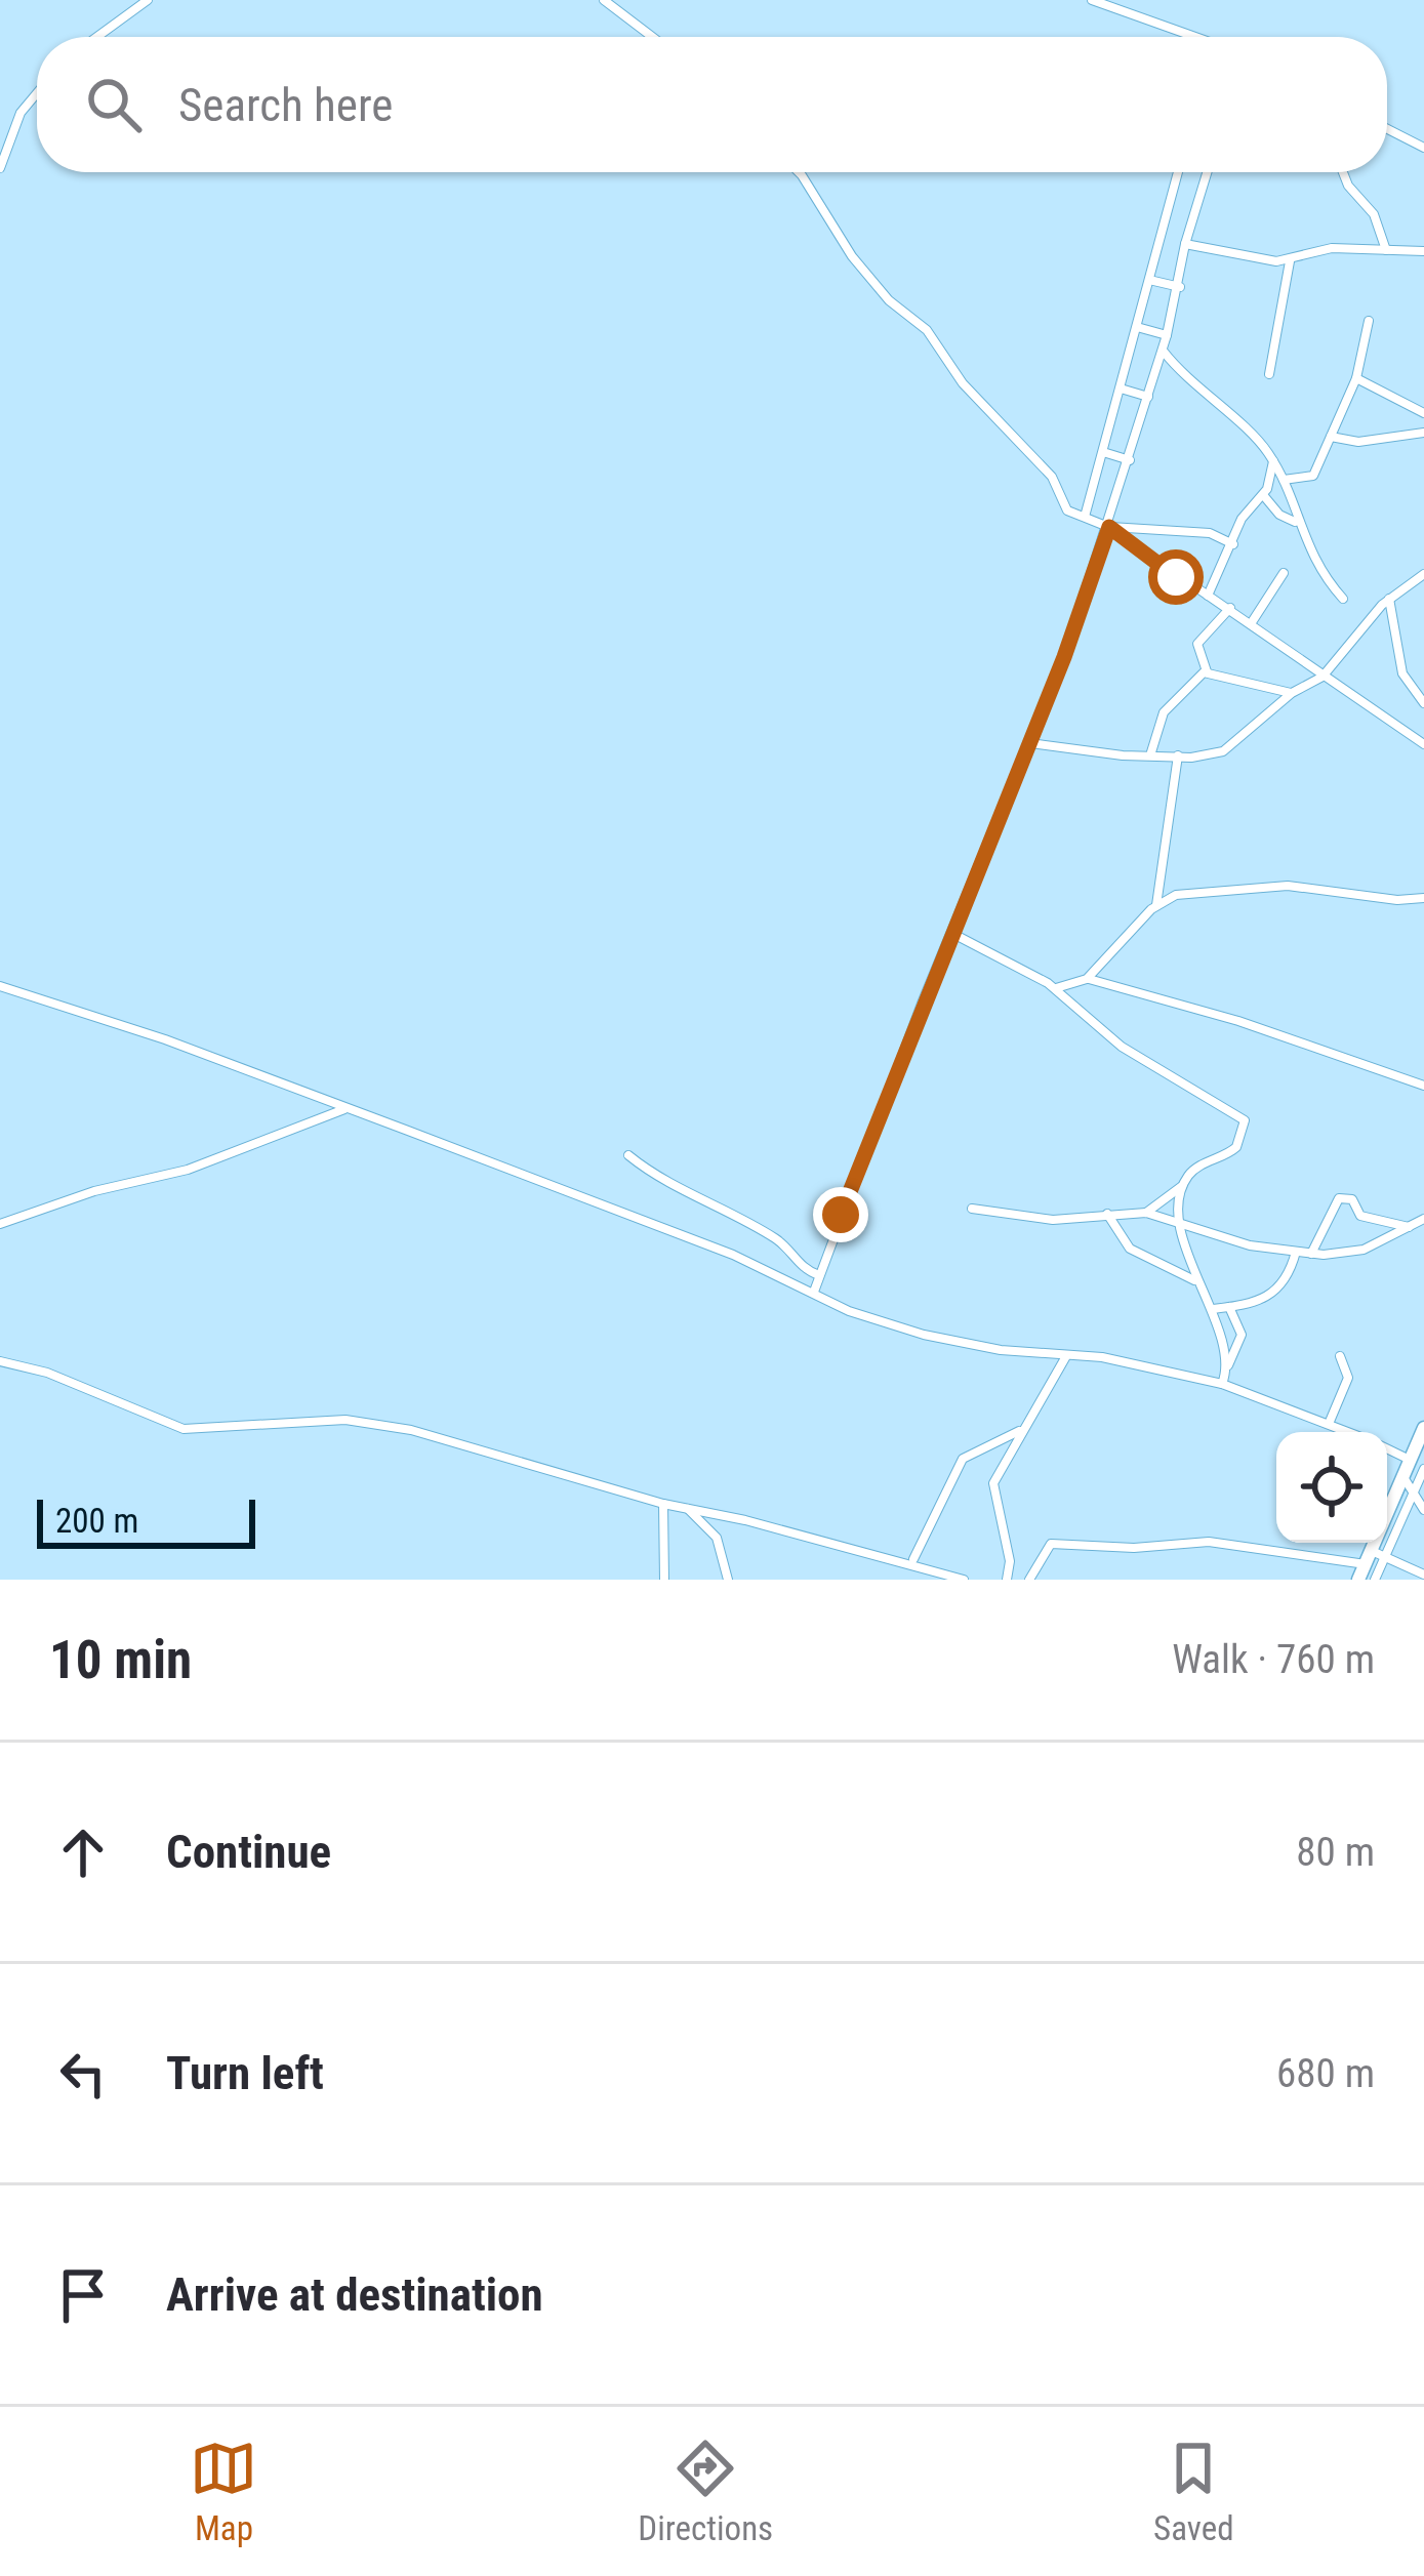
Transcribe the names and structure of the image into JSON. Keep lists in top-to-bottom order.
{
  "scale_bar": "200 m",
  "page": {
    "search": "Search here",
    "scale": "200 m",
    "heading": ["10 min", "Walk · 760 m"],
    "list": [
      ["Continue", "80 m"],
      ["Turn left", "680 m"],
      "Arrive at destination"
    ],
    "nav": ["Map", "Directions", "Saved"]
  }
}
